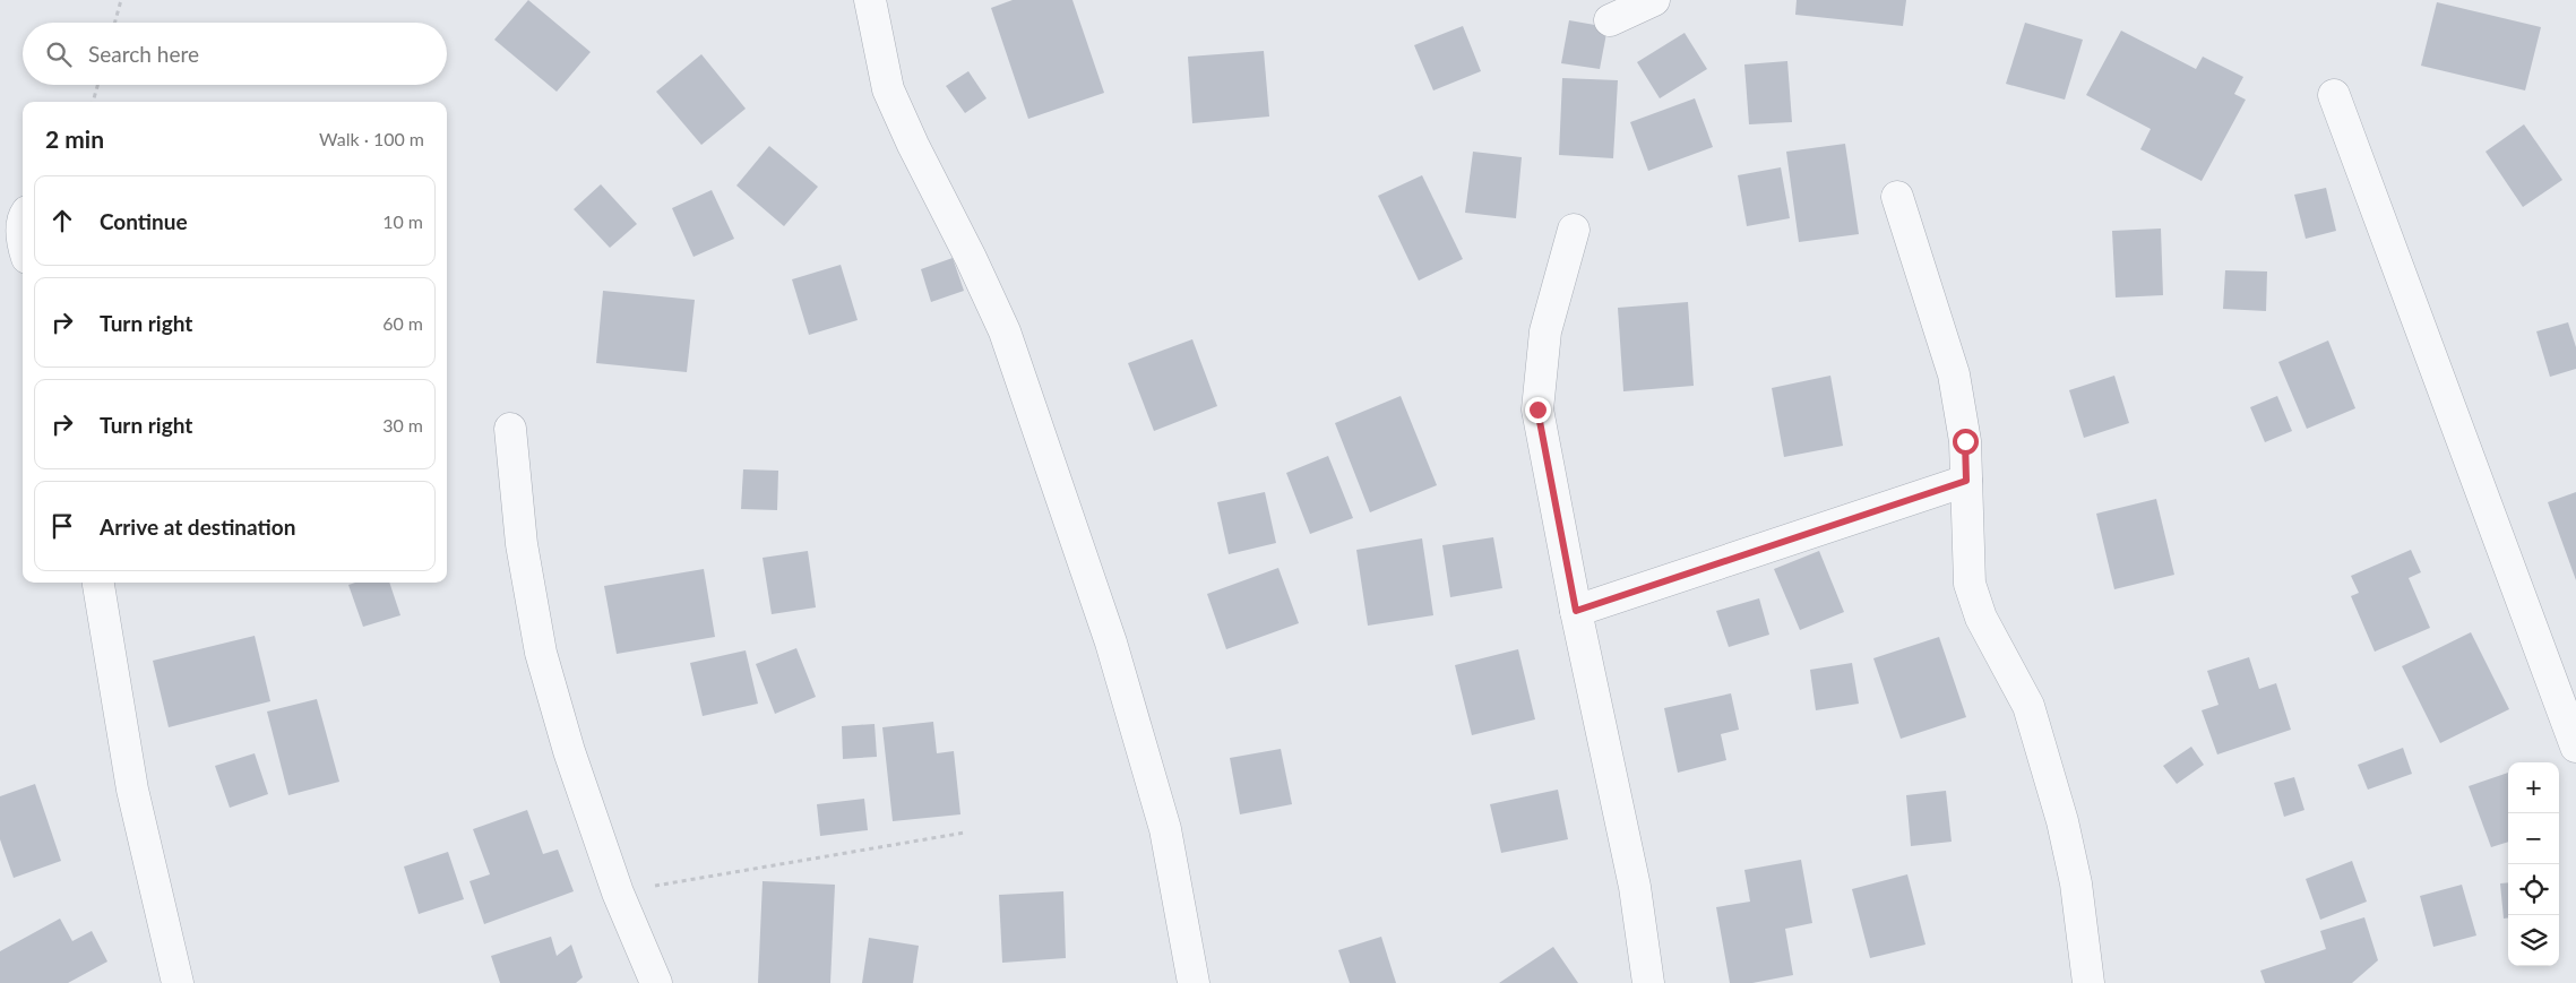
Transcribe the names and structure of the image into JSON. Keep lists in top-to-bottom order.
{
  "page": {
    "search": "Search here",
    "heading": ["2 min", "Walk · 100 m"],
    "list": [
      ["Continue", "10 m"],
      ["Turn right", "60 m"],
      ["Turn right", "30 m"],
      "Arrive at destination"
    ],
    "map_buttons": ["+", "−"]
  }
}
